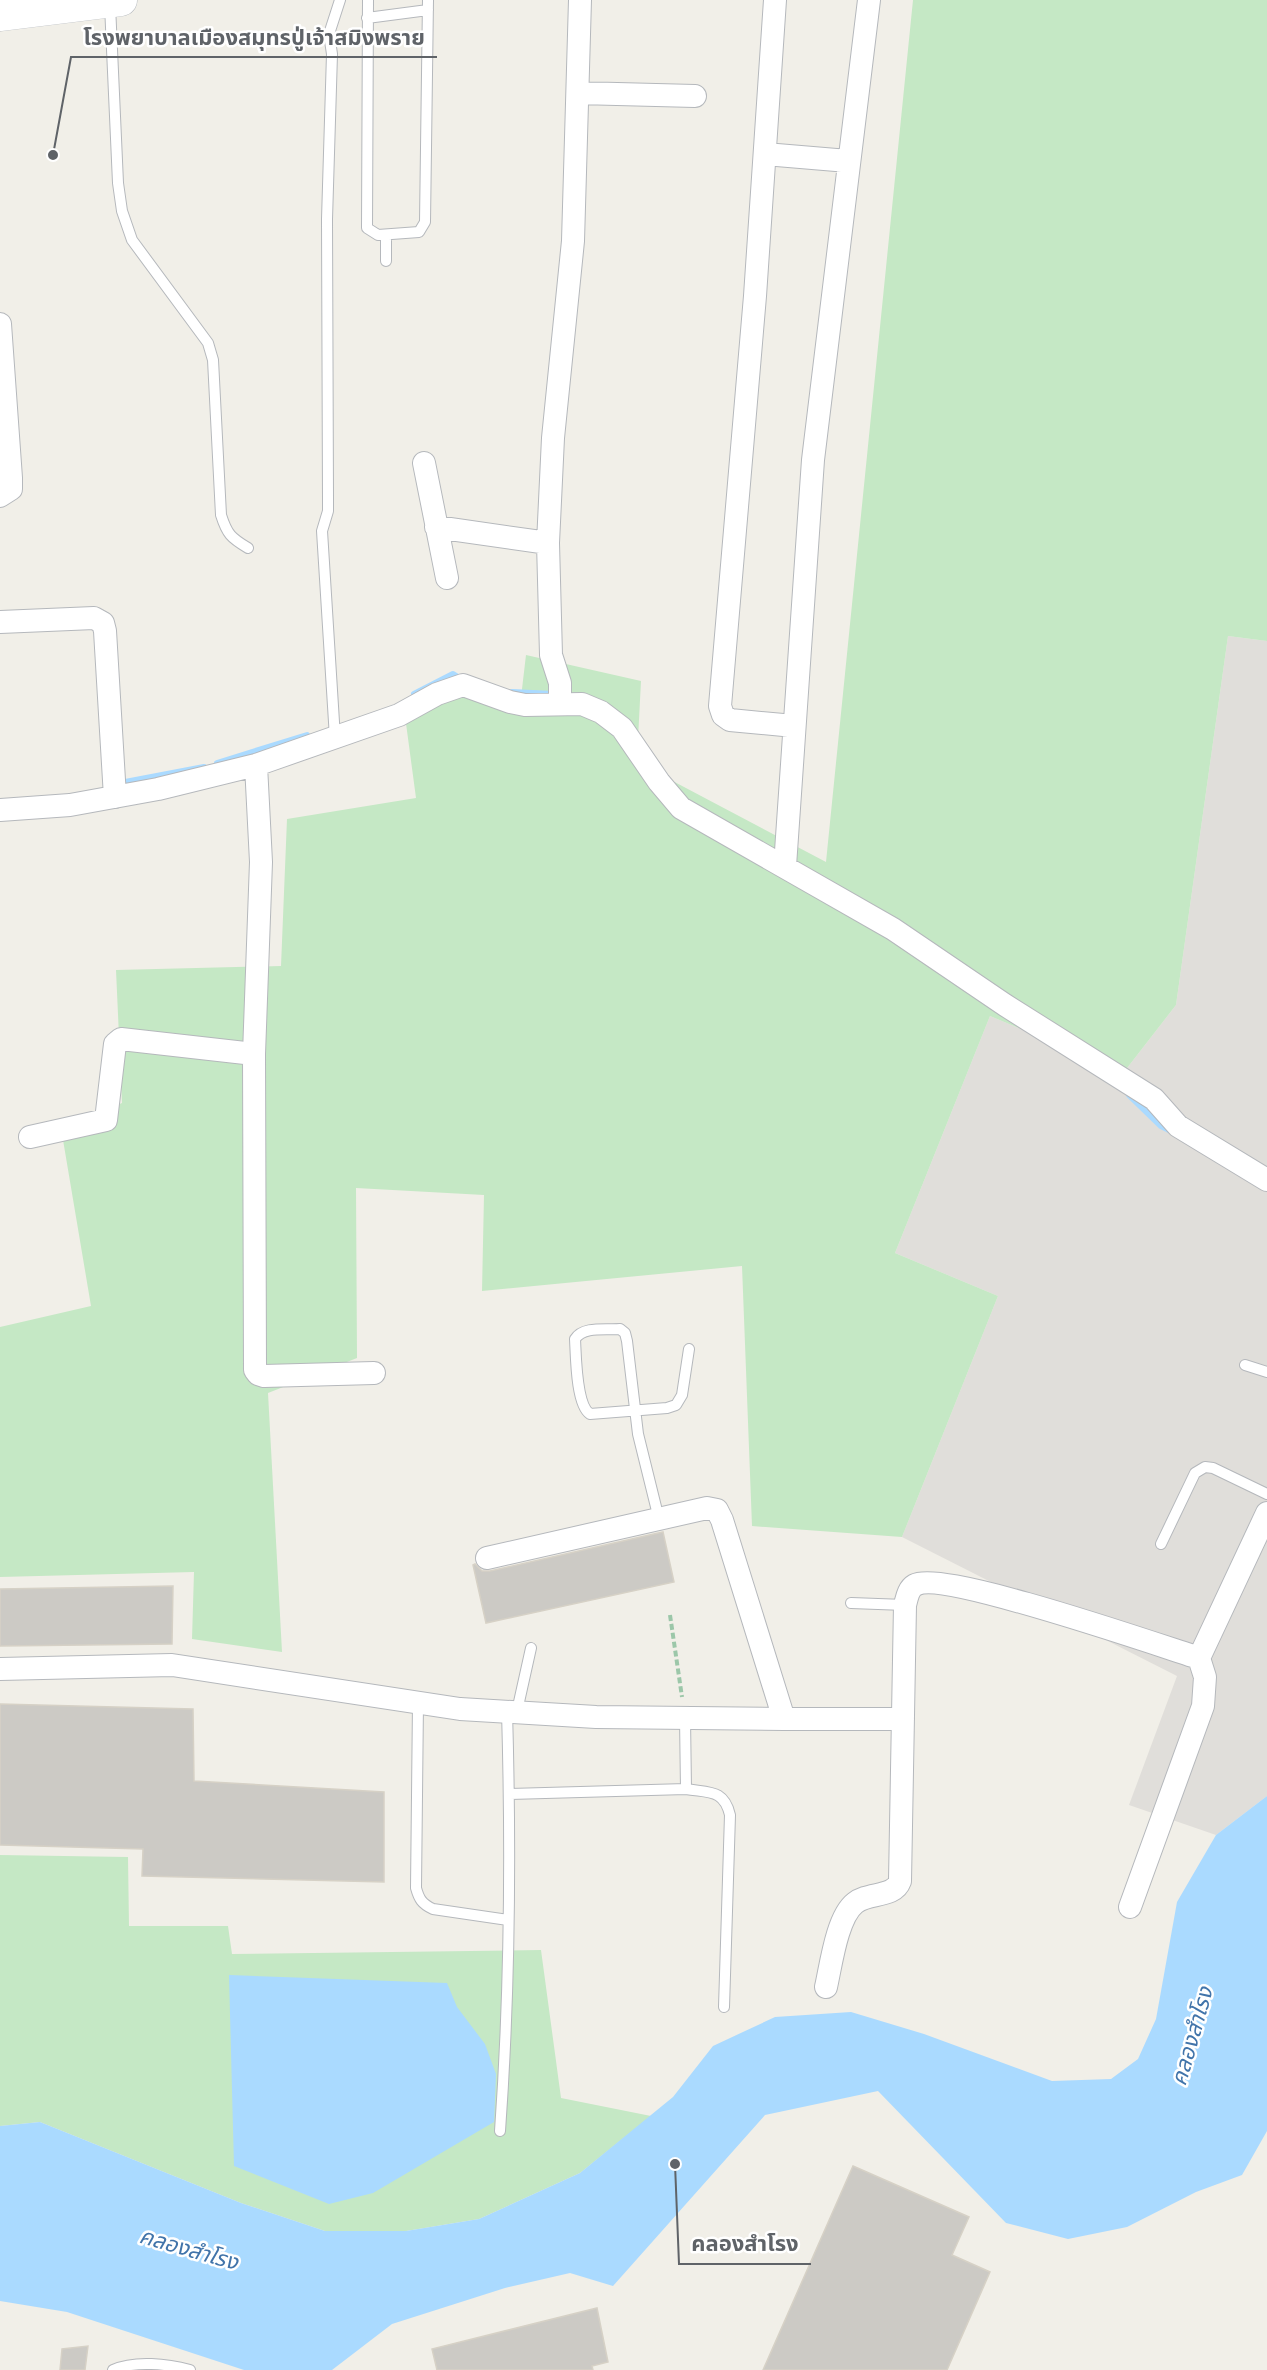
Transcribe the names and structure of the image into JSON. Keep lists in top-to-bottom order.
{
  "water": ["คลองสำโรง"],
  "places": ["โรงพยาบาลเมืองสมุทรปู่เจ้าสมิงพราย", "คลองสำโรง"]
}
